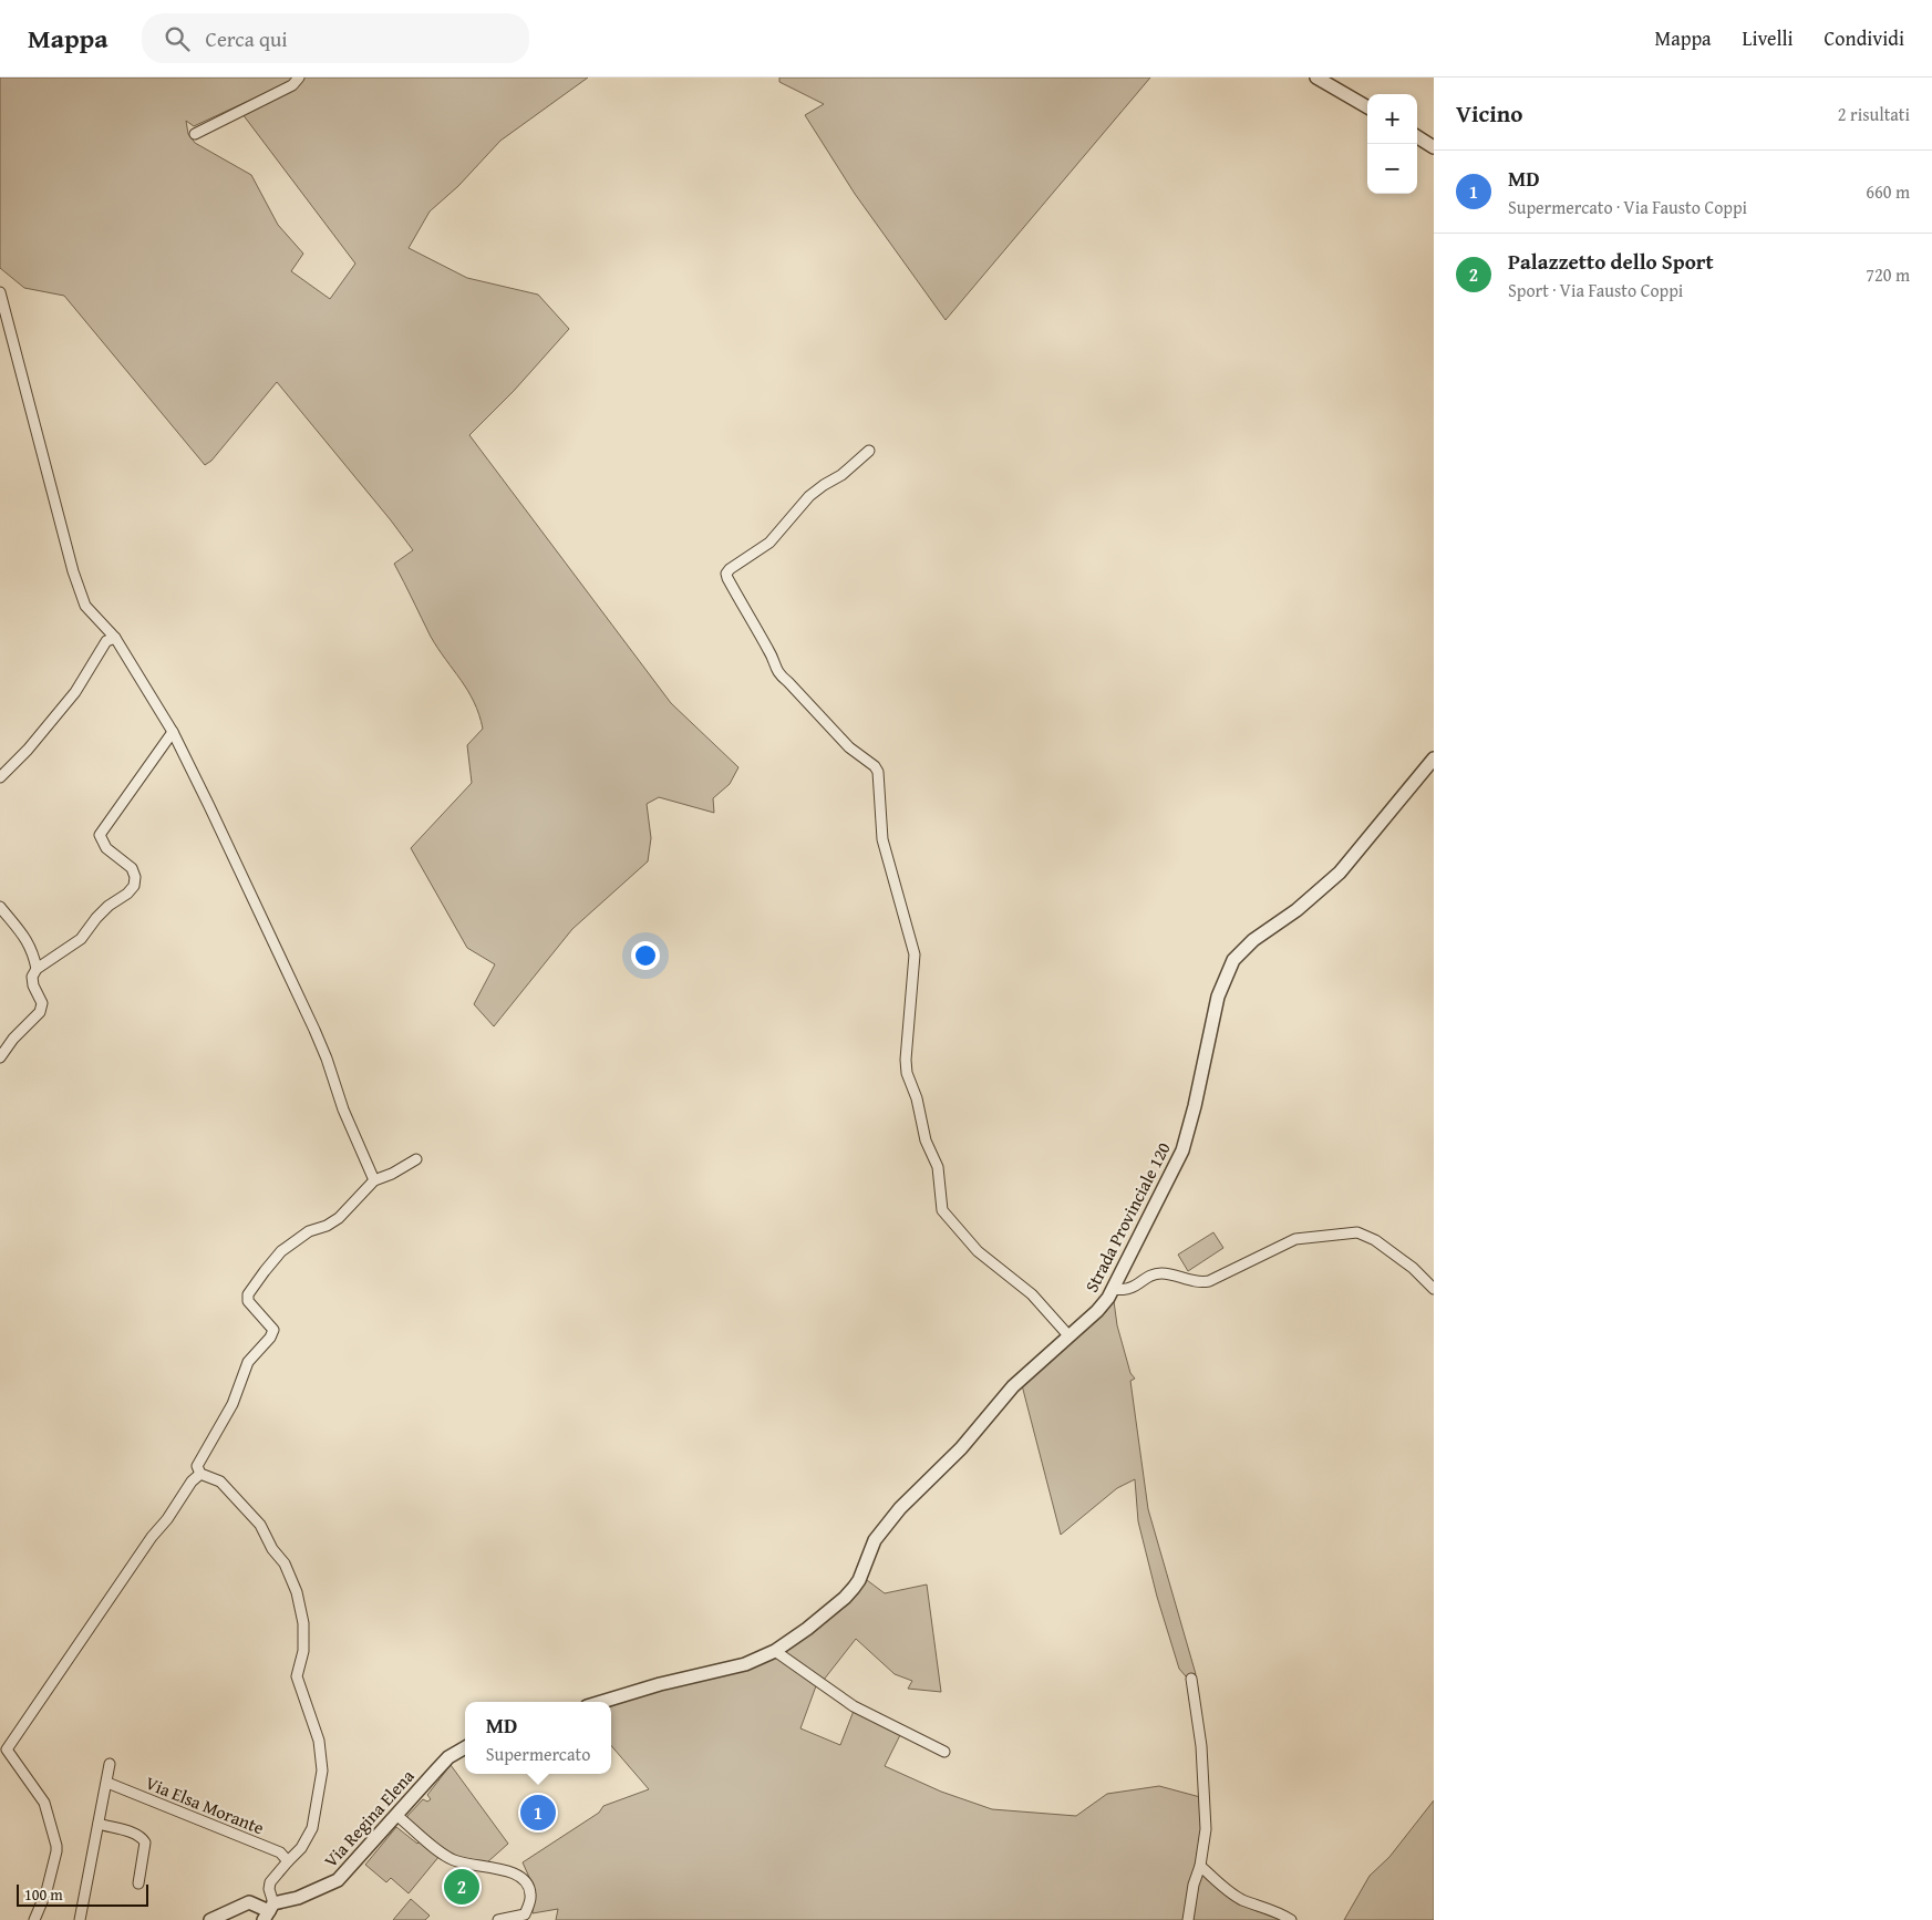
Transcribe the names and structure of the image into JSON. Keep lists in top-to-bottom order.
{
  "streets": {
    "street": ["Strada Provinciale 120", "Via Elsa Morante", "Via Regina Elena"]
  },
  "scale_bar": "100 m",
  "page": {
    "header": "Mappa",
    "search": "Cerca qui",
    "nav": ["Mappa", "Livelli", "Condividi"],
    "heading": ["Vicino", "2 risultati"],
    "map_buttons": ["+", "−"],
    "list": [
      {
        "mark": "1",
        "name": "MD",
        "note": "Supermercato · Via Fausto Coppi",
        "value": "660 m"
      },
      {
        "mark": "2",
        "name": "Palazzetto dello Sport",
        "note": "Sport · Via Fausto Coppi",
        "value": "720 m"
      }
    ],
    "popup": ["MD", "Supermercato"],
    "pins": ["1", "2"],
    "scale": "100 m"
  }
}
